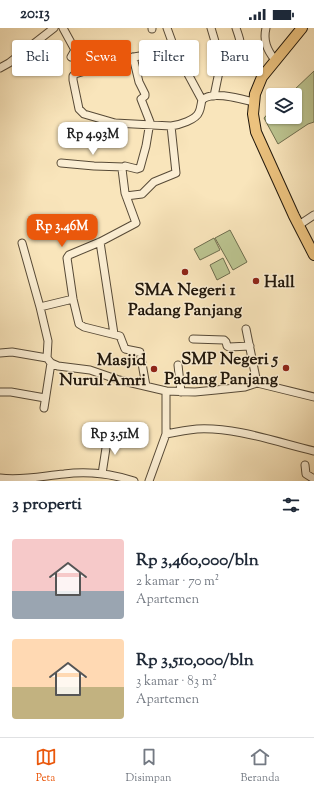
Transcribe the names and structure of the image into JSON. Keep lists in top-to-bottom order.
{
  "places": [
    "SMA Negeri 1 Padang Panjang",
    "Hall",
    "SMP Negeri 5 Padang Panjang",
    "Masjid Nurul Amri"
  ],
  "page": {
    "status": "20:13",
    "chip": [
      "Beli",
      "Sewa",
      "Filter",
      "Baru"
    ],
    "price": ["Rp 4.93M", "Rp 3.46M", "Rp 3.51M"],
    "heading": "3 properti",
    "list": [
      {
        "name": "Rp 3,460,000/bln",
        "note": "2 kamar · 70 m² · Apartemen"
      },
      {
        "name": "Rp 3,510,000/bln",
        "note": "3 kamar · 83 m² · Apartemen"
      }
    ],
    "tabs": ["Peta", "Disimpan", "Beranda"]
  }
}
